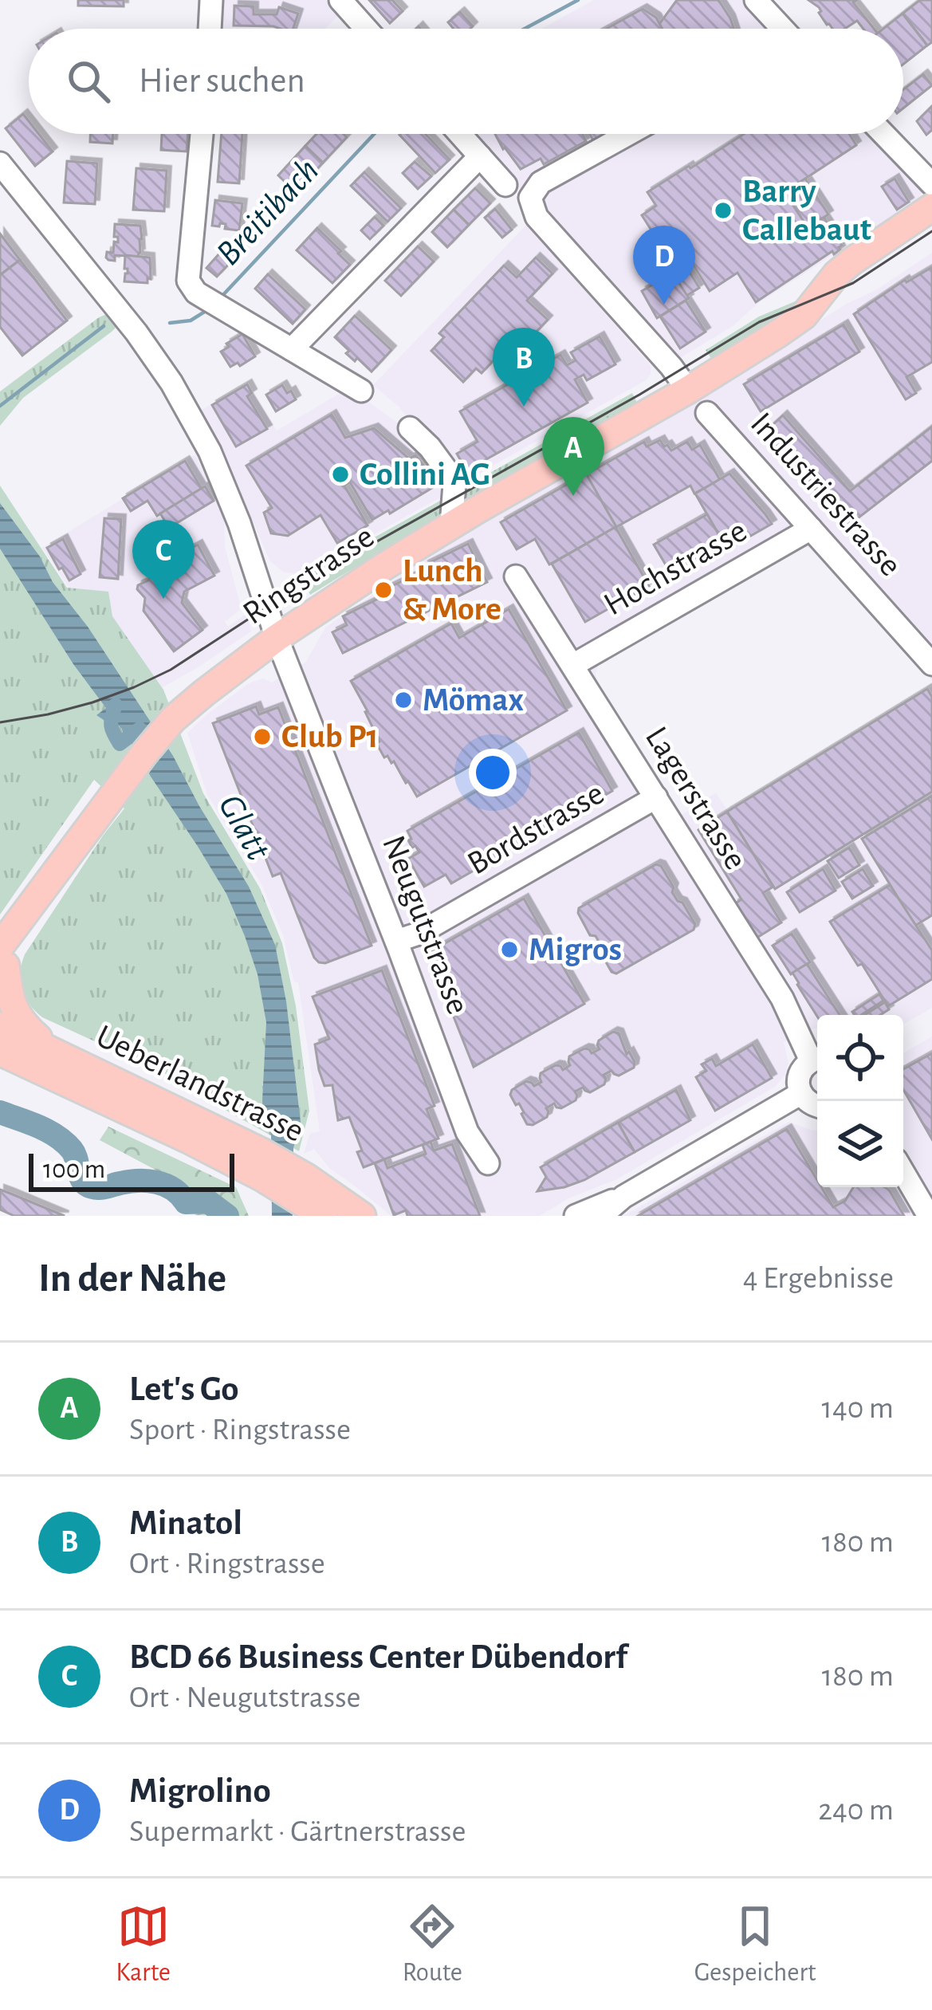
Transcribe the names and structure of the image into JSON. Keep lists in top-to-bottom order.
{
  "streets": {
    "main road": ["Ringstrasse", "Ueberlandstrasse"],
    "street": [
      "Industriestrasse",
      "Hochstrasse",
      "Lagerstrasse",
      "Bordstrasse",
      "Neugutstrasse"
    ]
  },
  "crossings": [
    ["Industriestrasse", "Hochstrasse"],
    ["Hochstrasse", "Lagerstrasse"],
    ["Ringstrasse", "Neugutstrasse"],
    ["Lagerstrasse", "Bordstrasse"],
    ["Bordstrasse", "Neugutstrasse"]
  ],
  "water": ["Breitibach", "Glatt"],
  "places": [
    "Barry Callebaut",
    "Collini AG",
    "Lunch & More",
    "Mömax",
    "Club P1",
    "Migros"
  ],
  "scale_bar": "100 m",
  "page": {
    "search": "Hier suchen",
    "pins": [
      "D",
      "B",
      "A",
      "C"
    ],
    "scale": "100 m",
    "heading": ["In der Nähe", "4 Ergebnisse"],
    "list": [
      {
        "mark": "A",
        "name": "Let's Go",
        "note": "Sport · Ringstrasse",
        "value": "140 m"
      },
      {
        "mark": "B",
        "name": "Minatol",
        "note": "Ort · Ringstrasse",
        "value": "180 m"
      },
      {
        "mark": "C",
        "name": "BCD 66 Business Center Dübendorf",
        "note": "Ort · Neugutstrasse",
        "value": "180 m"
      },
      {
        "mark": "D",
        "name": "Migrolino",
        "note": "Supermarkt · Gärtnerstrasse",
        "value": "240 m"
      }
    ],
    "nav": ["Karte", "Route", "Gespeichert"]
  }
}
